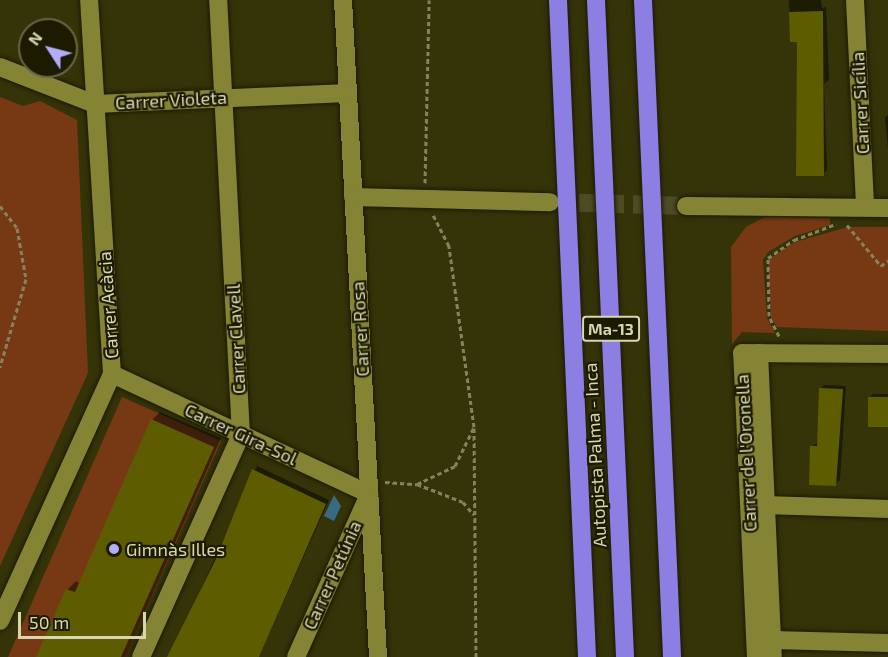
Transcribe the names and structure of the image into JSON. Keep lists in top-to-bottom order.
{
  "streets": {
    "highway": ["Ma-13", "Autopista Palma - Inca"],
    "street": [
      "Carrer Violeta",
      "Carrer Sicília",
      "Carrer Acàcia",
      "Carrer Rosa",
      "Carrer Clavell",
      "Carrer Gira-Sol",
      "Carrer de l'Oronella",
      "Carrer Petúnia"
    ]
  },
  "crossings": [
    ["Carrer Violeta", "Carrer Acàcia"],
    ["Carrer Violeta", "Carrer Rosa"],
    ["Carrer Violeta", "Carrer Clavell"],
    ["Carrer Acàcia", "Carrer Gira-Sol"],
    ["Carrer Rosa", "Carrer Gira-Sol"],
    ["Carrer Rosa", "Carrer Petúnia"],
    ["Carrer Clavell", "Carrer Gira-Sol"],
    ["Carrer Gira-Sol", "Carrer Petúnia"]
  ],
  "places": ["Gimnàs Illes"],
  "scale_bar": "50 m",
  "north": "top left"
}
